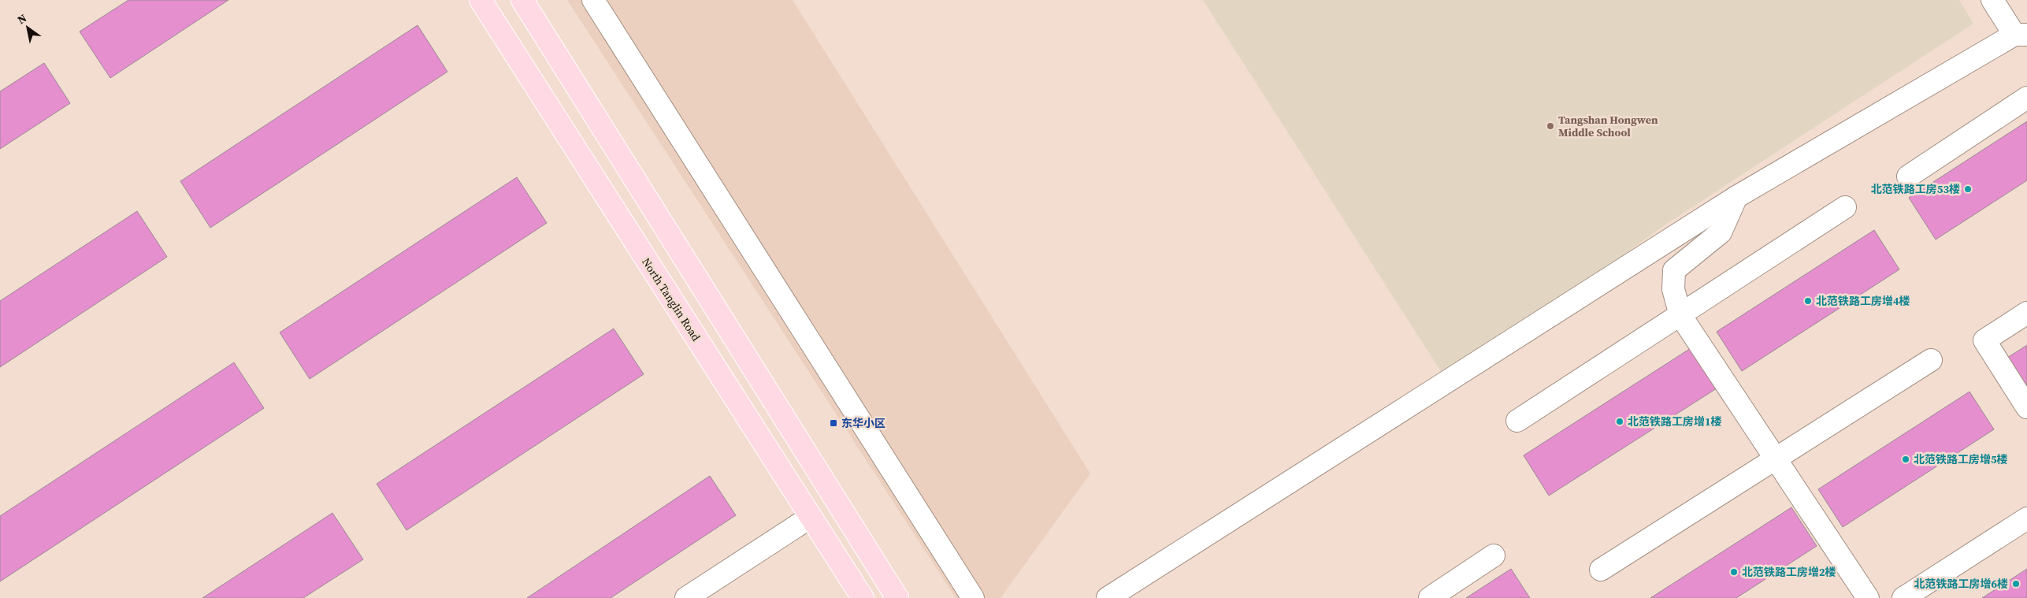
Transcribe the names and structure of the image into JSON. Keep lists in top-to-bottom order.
{
  "streets": {
    "main road": ["North Tanglin Road"]
  },
  "places": {
    "other": [
      "Tangshan Hongwen Middle School",
      "北范铁路工房53楼",
      "北范铁路工房增4楼",
      "北范铁路工房增1楼",
      "北范铁路工房增5楼",
      "北范铁路工房增2楼",
      "北范铁路工房增6楼"
    ],
    "transit": ["东华小区"]
  },
  "north": "top left"
}
